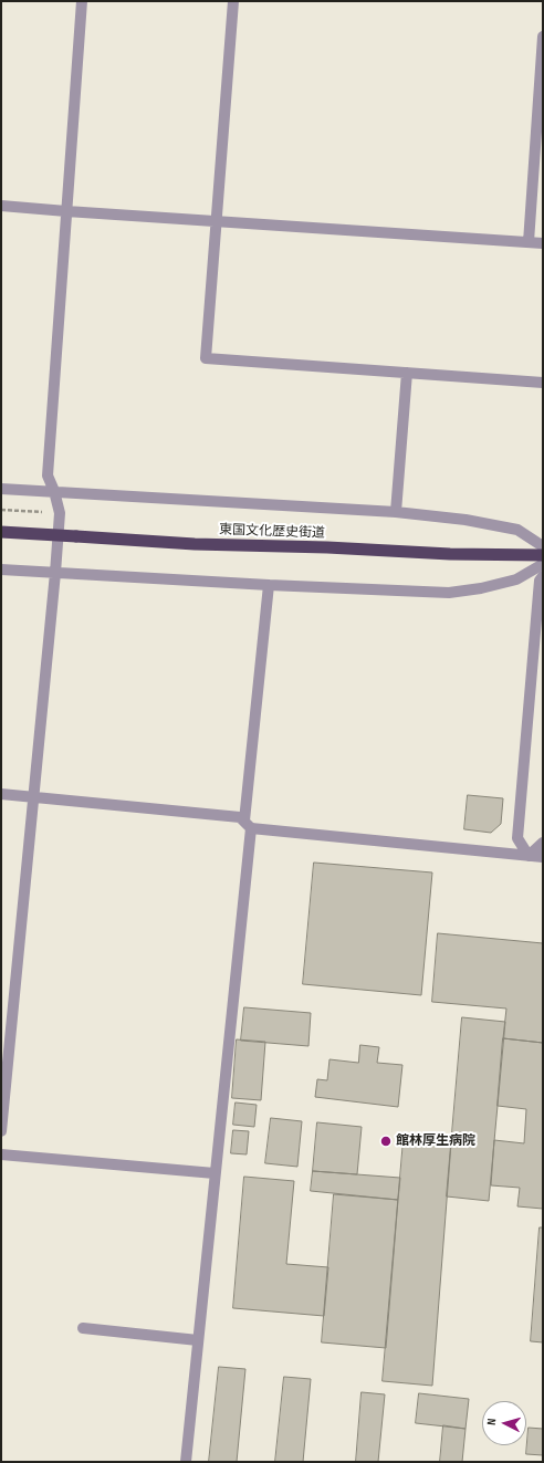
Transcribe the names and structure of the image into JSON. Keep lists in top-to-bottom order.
{
  "streets": {
    "highway": ["東国文化歴史街道"]
  },
  "places": ["館林厚生病院"],
  "north": "left"
}
